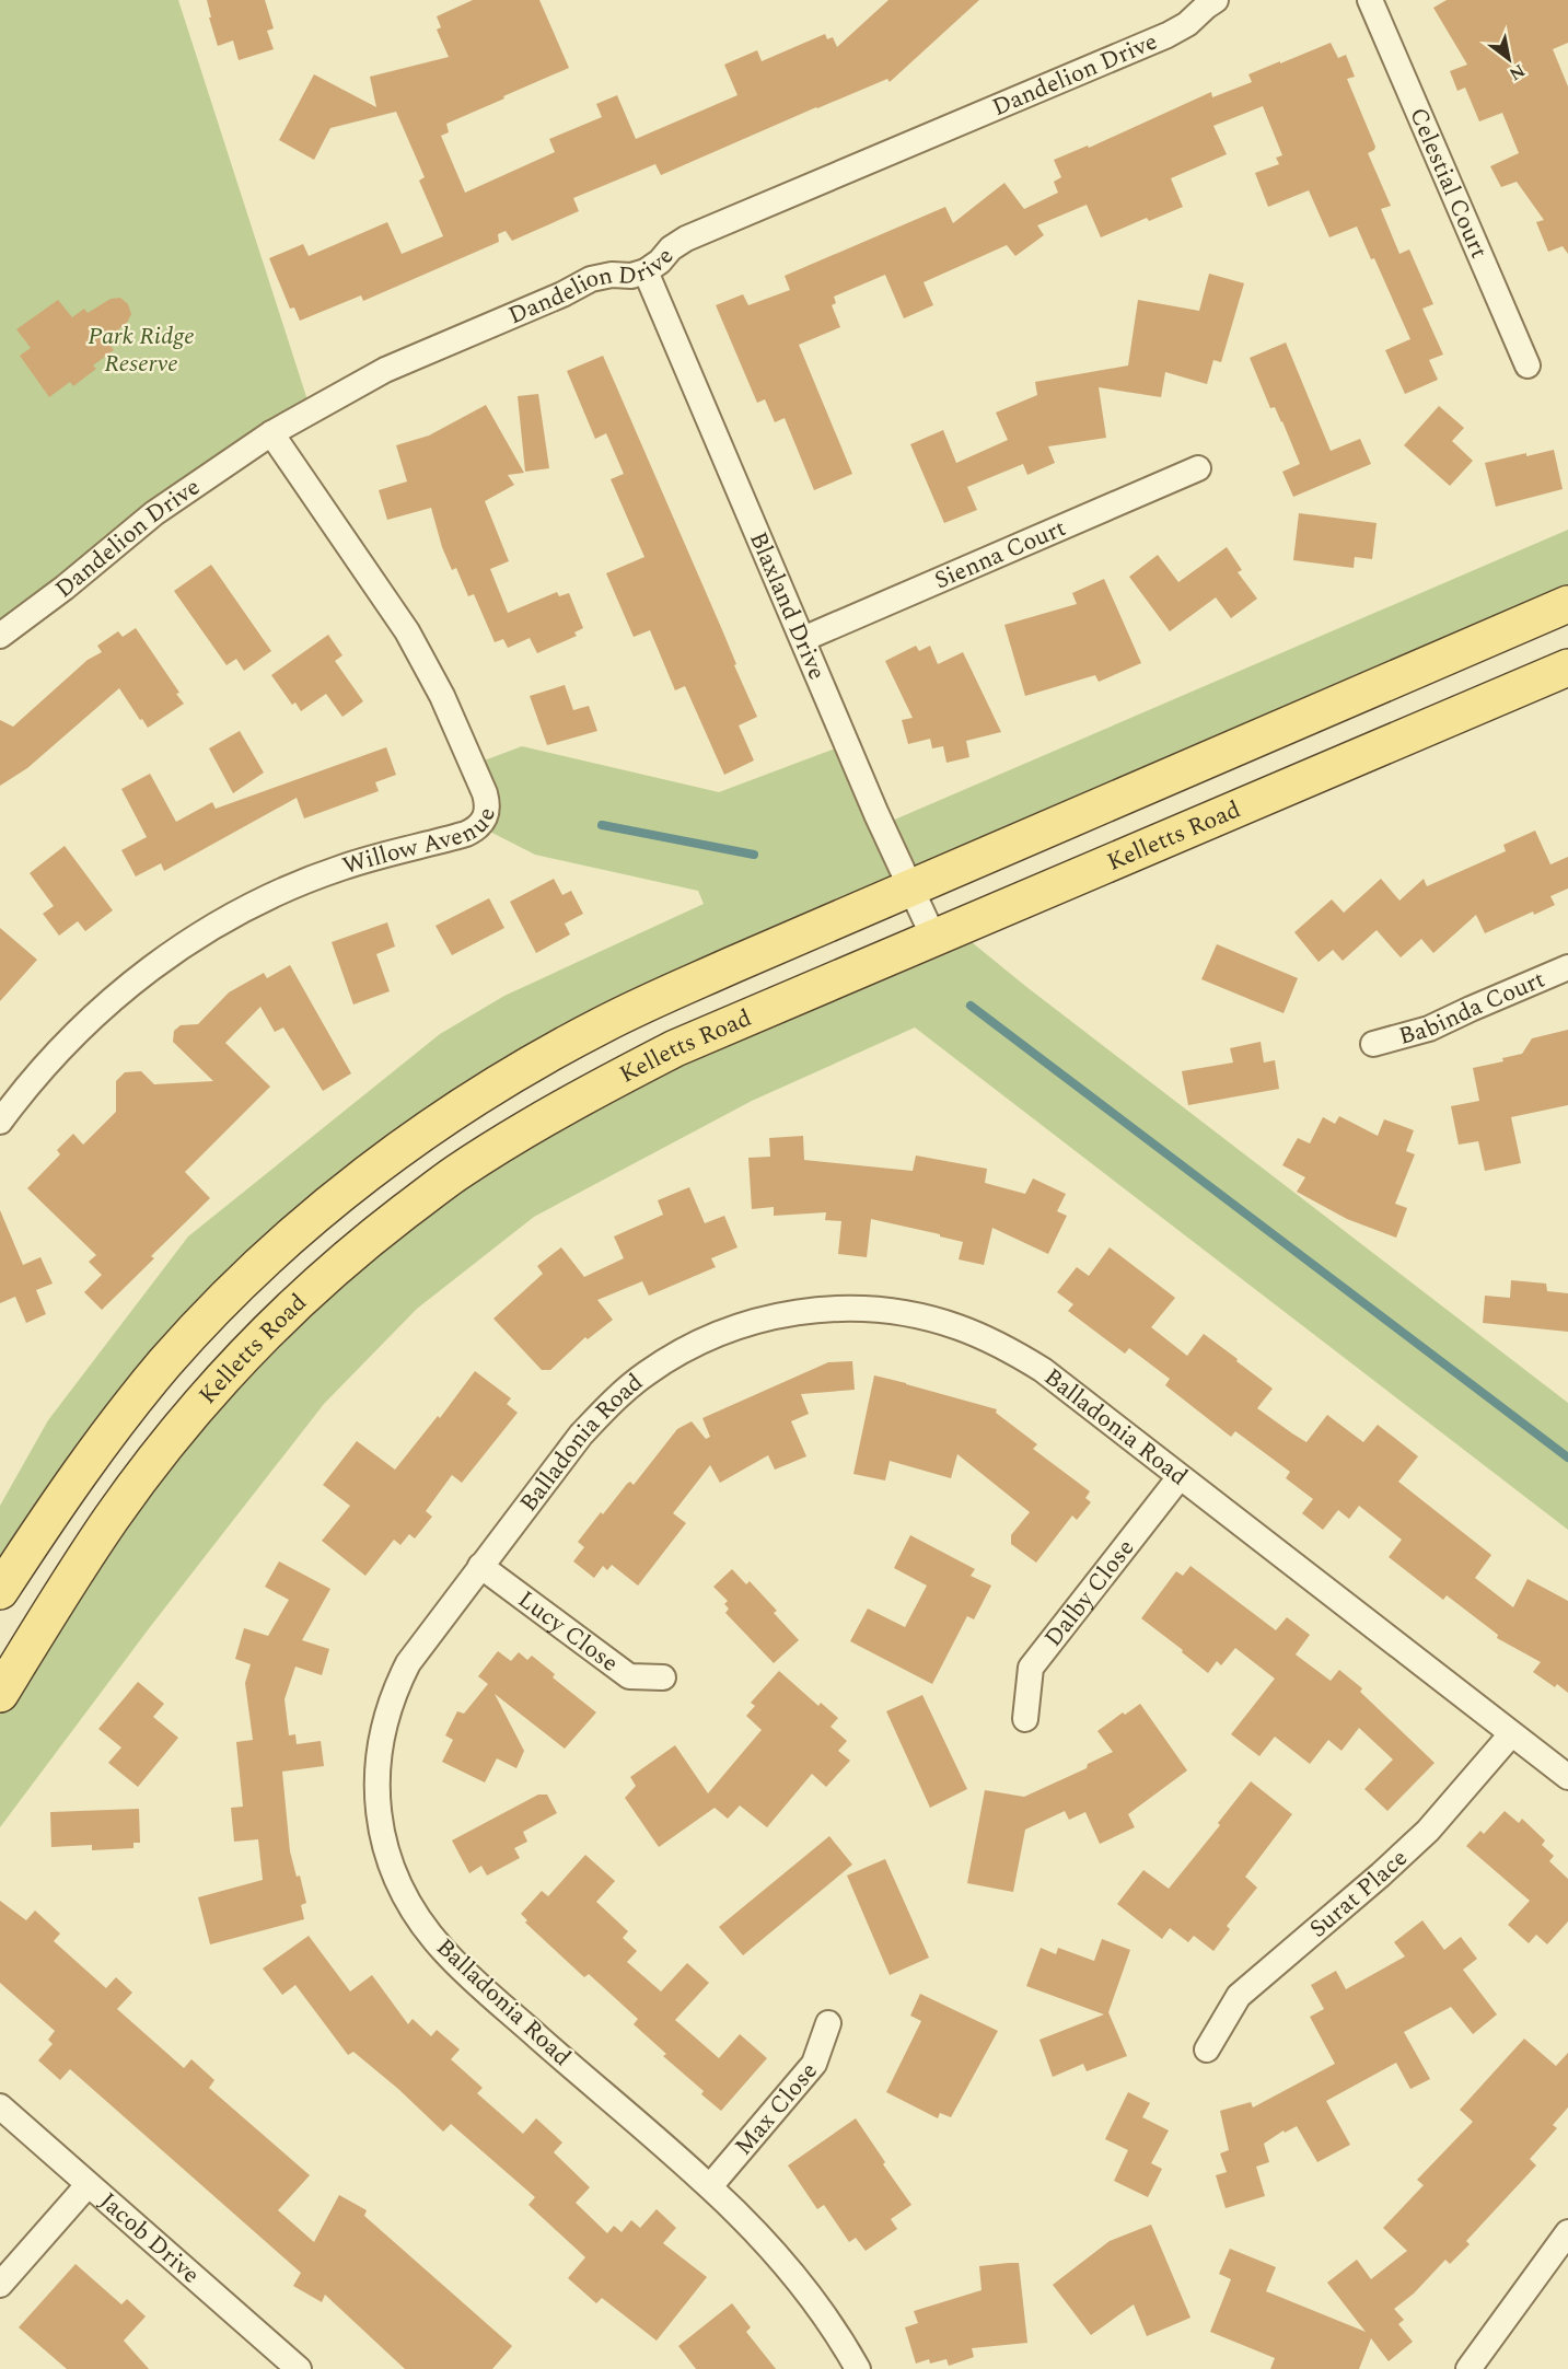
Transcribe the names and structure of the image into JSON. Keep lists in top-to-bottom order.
{
  "streets": {
    "main road": ["Kelletts Road"],
    "street": [
      "Dandelion Drive",
      "Celestial Court",
      "Sienna Court",
      "Blaxland Drive",
      "Willow Avenue",
      "Babinda Court",
      "Balladonia Road",
      "Dalby Close",
      "Lucy Close",
      "Surat Place",
      "Max Close",
      "Jacob Drive"
    ]
  },
  "crossings": [
    ["Dandelion Drive", "Blaxland Drive"],
    ["Dandelion Drive", "Willow Avenue"],
    ["Sienna Court", "Blaxland Drive"],
    ["Blaxland Drive", "Kelletts Road"],
    ["Balladonia Road", "Dalby Close"],
    ["Balladonia Road", "Lucy Close"],
    ["Balladonia Road", "Surat Place"],
    ["Balladonia Road", "Max Close"]
  ],
  "parks": ["Park Ridge Reserve"],
  "north": "bottom right"
}
